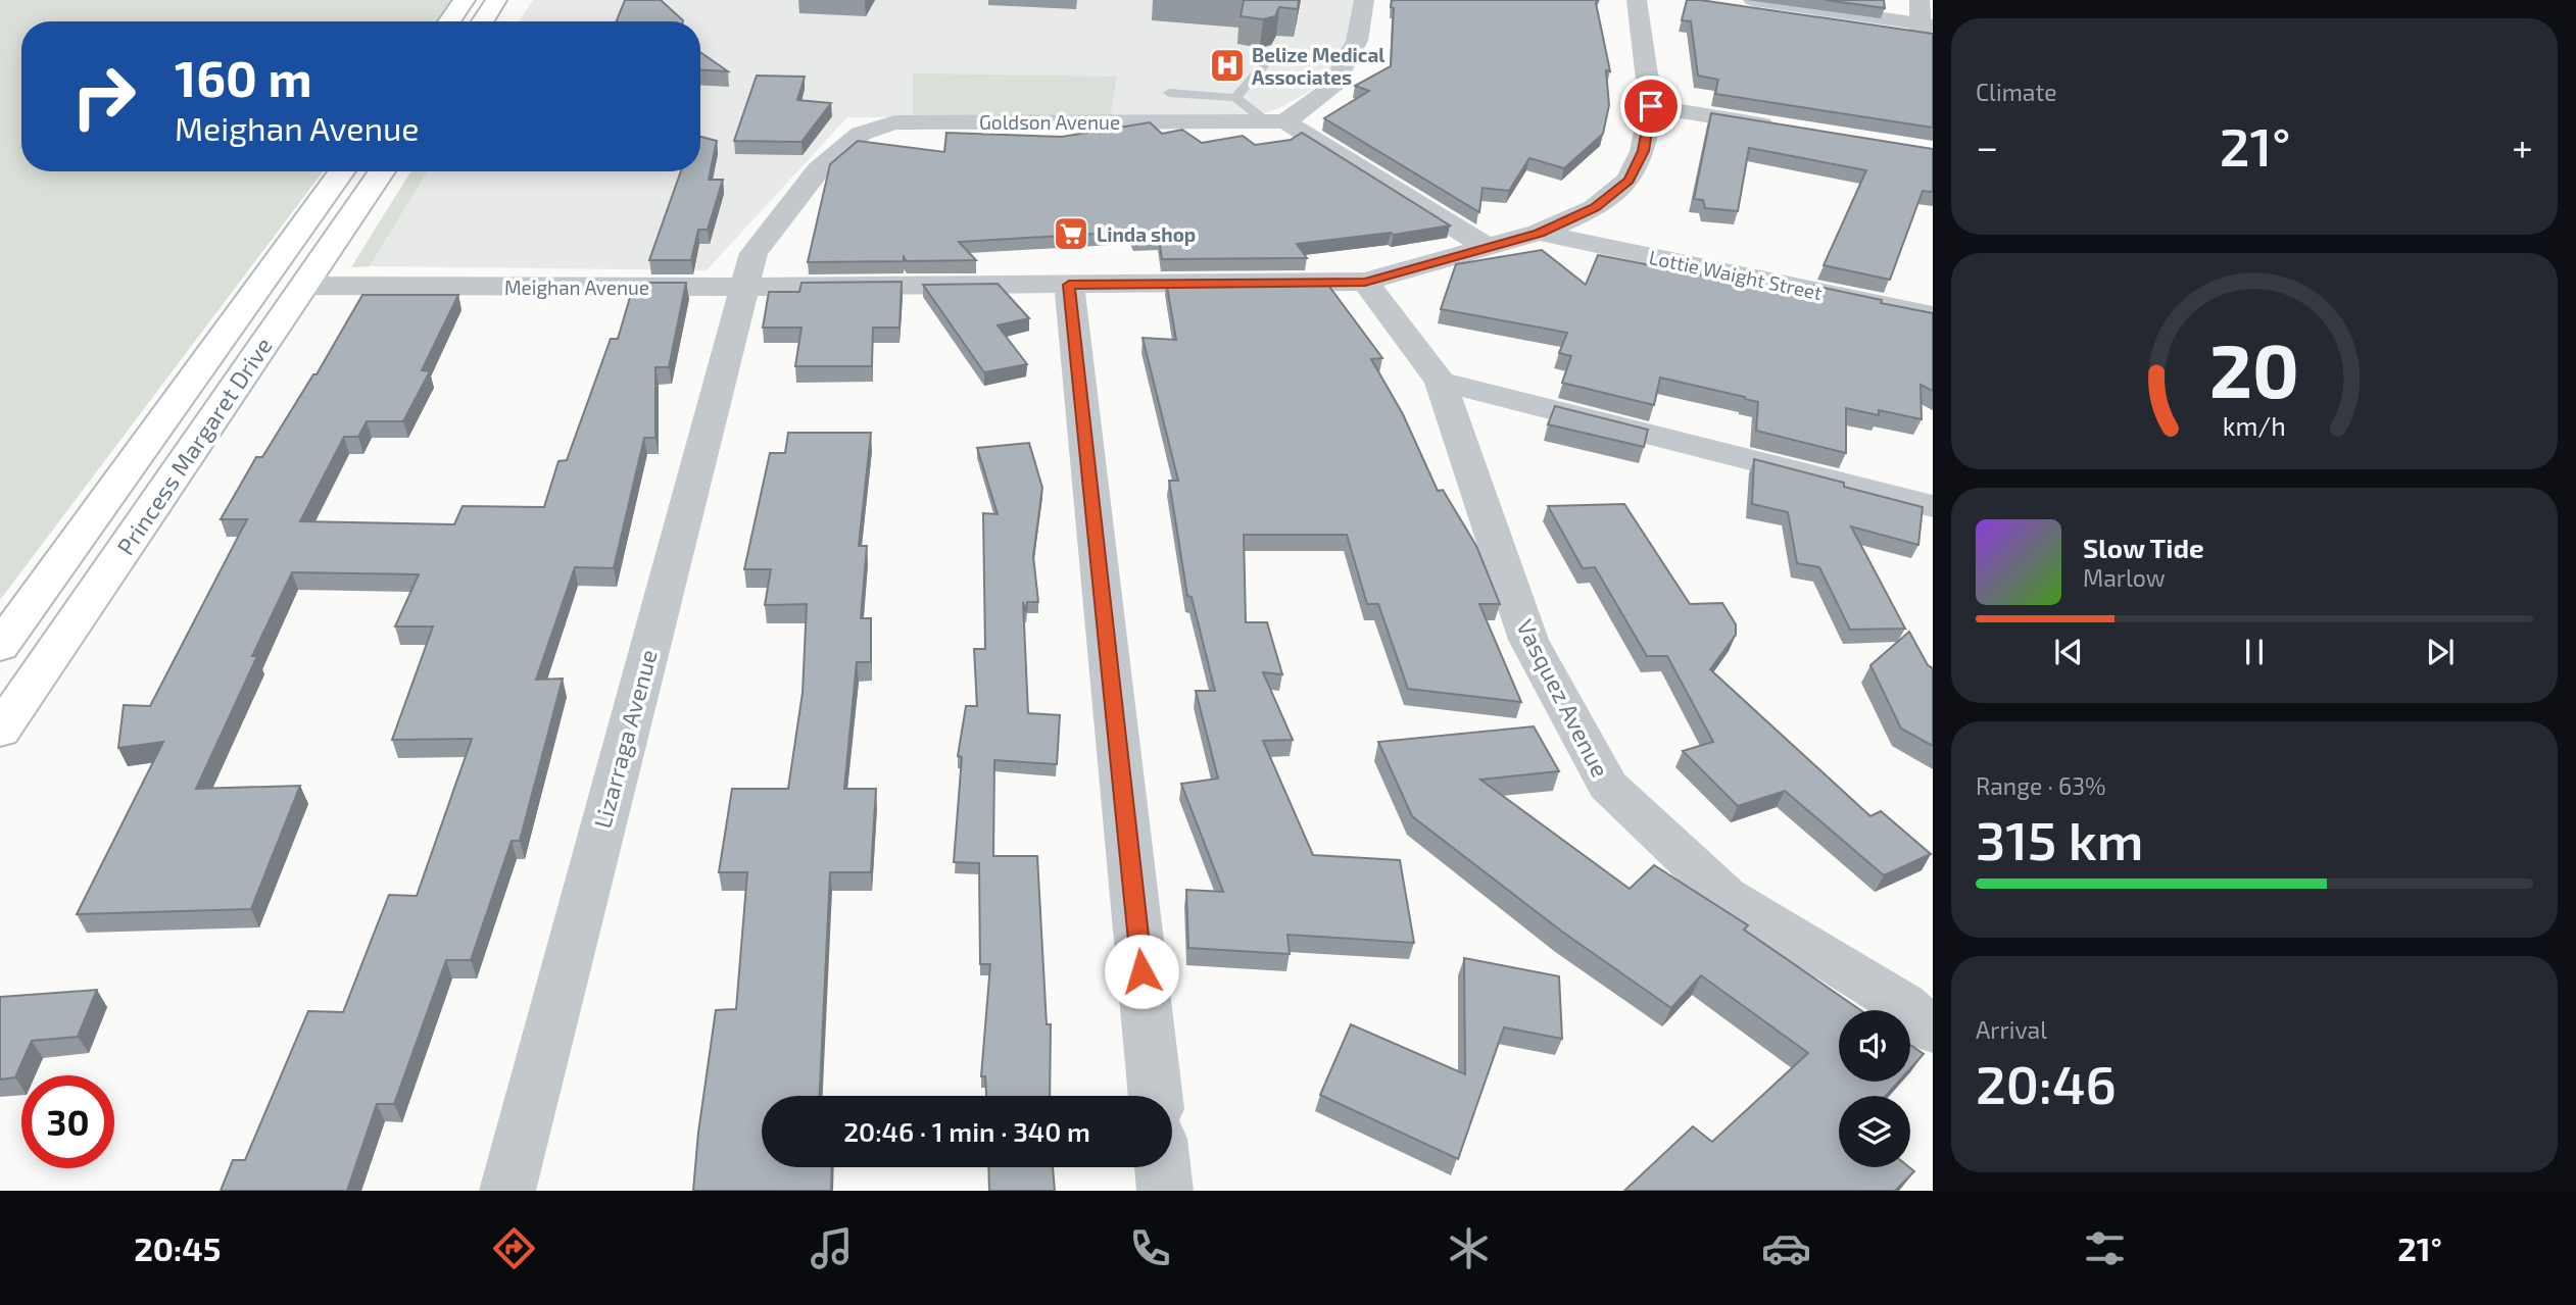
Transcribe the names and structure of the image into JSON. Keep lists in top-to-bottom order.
{
  "streets": {
    "main road": ["Princess Margaret Drive"],
    "street": [
      "Goldson Avenue",
      "Lottie Waight Street",
      "Meighan Avenue",
      "Vasquez Avenue",
      "Lizarraga Avenue"
    ]
  },
  "crossings": [
    ["Goldson Avenue", "Meighan Avenue"],
    ["Goldson Avenue", "Lizarraga Avenue"],
    ["Lottie Waight Street", "Meighan Avenue"],
    ["Meighan Avenue", "Princess Margaret Drive"],
    ["Meighan Avenue", "Vasquez Avenue"],
    ["Meighan Avenue", "Lizarraga Avenue"]
  ],
  "places": {
    "hospital": ["Belize Medical Associates"],
    "supermarket": ["Linda shop"]
  },
  "page": {
    "tile": [
      "Climate",
      ["Range · 63%", "315 km"],
      ["Arrival", "20:46"]
    ],
    "turn": ["160 m", "Meighan Avenue"],
    "heat": ["−", "21°", "+"],
    "song": ["Slow Tide", "Marlow"],
    "limit": "30",
    "trip": "20:46 · 1 min · 340 m",
    "tabs": ["20:45", "21°"],
    "gauge": ["20", "km/h"]
  }
}
